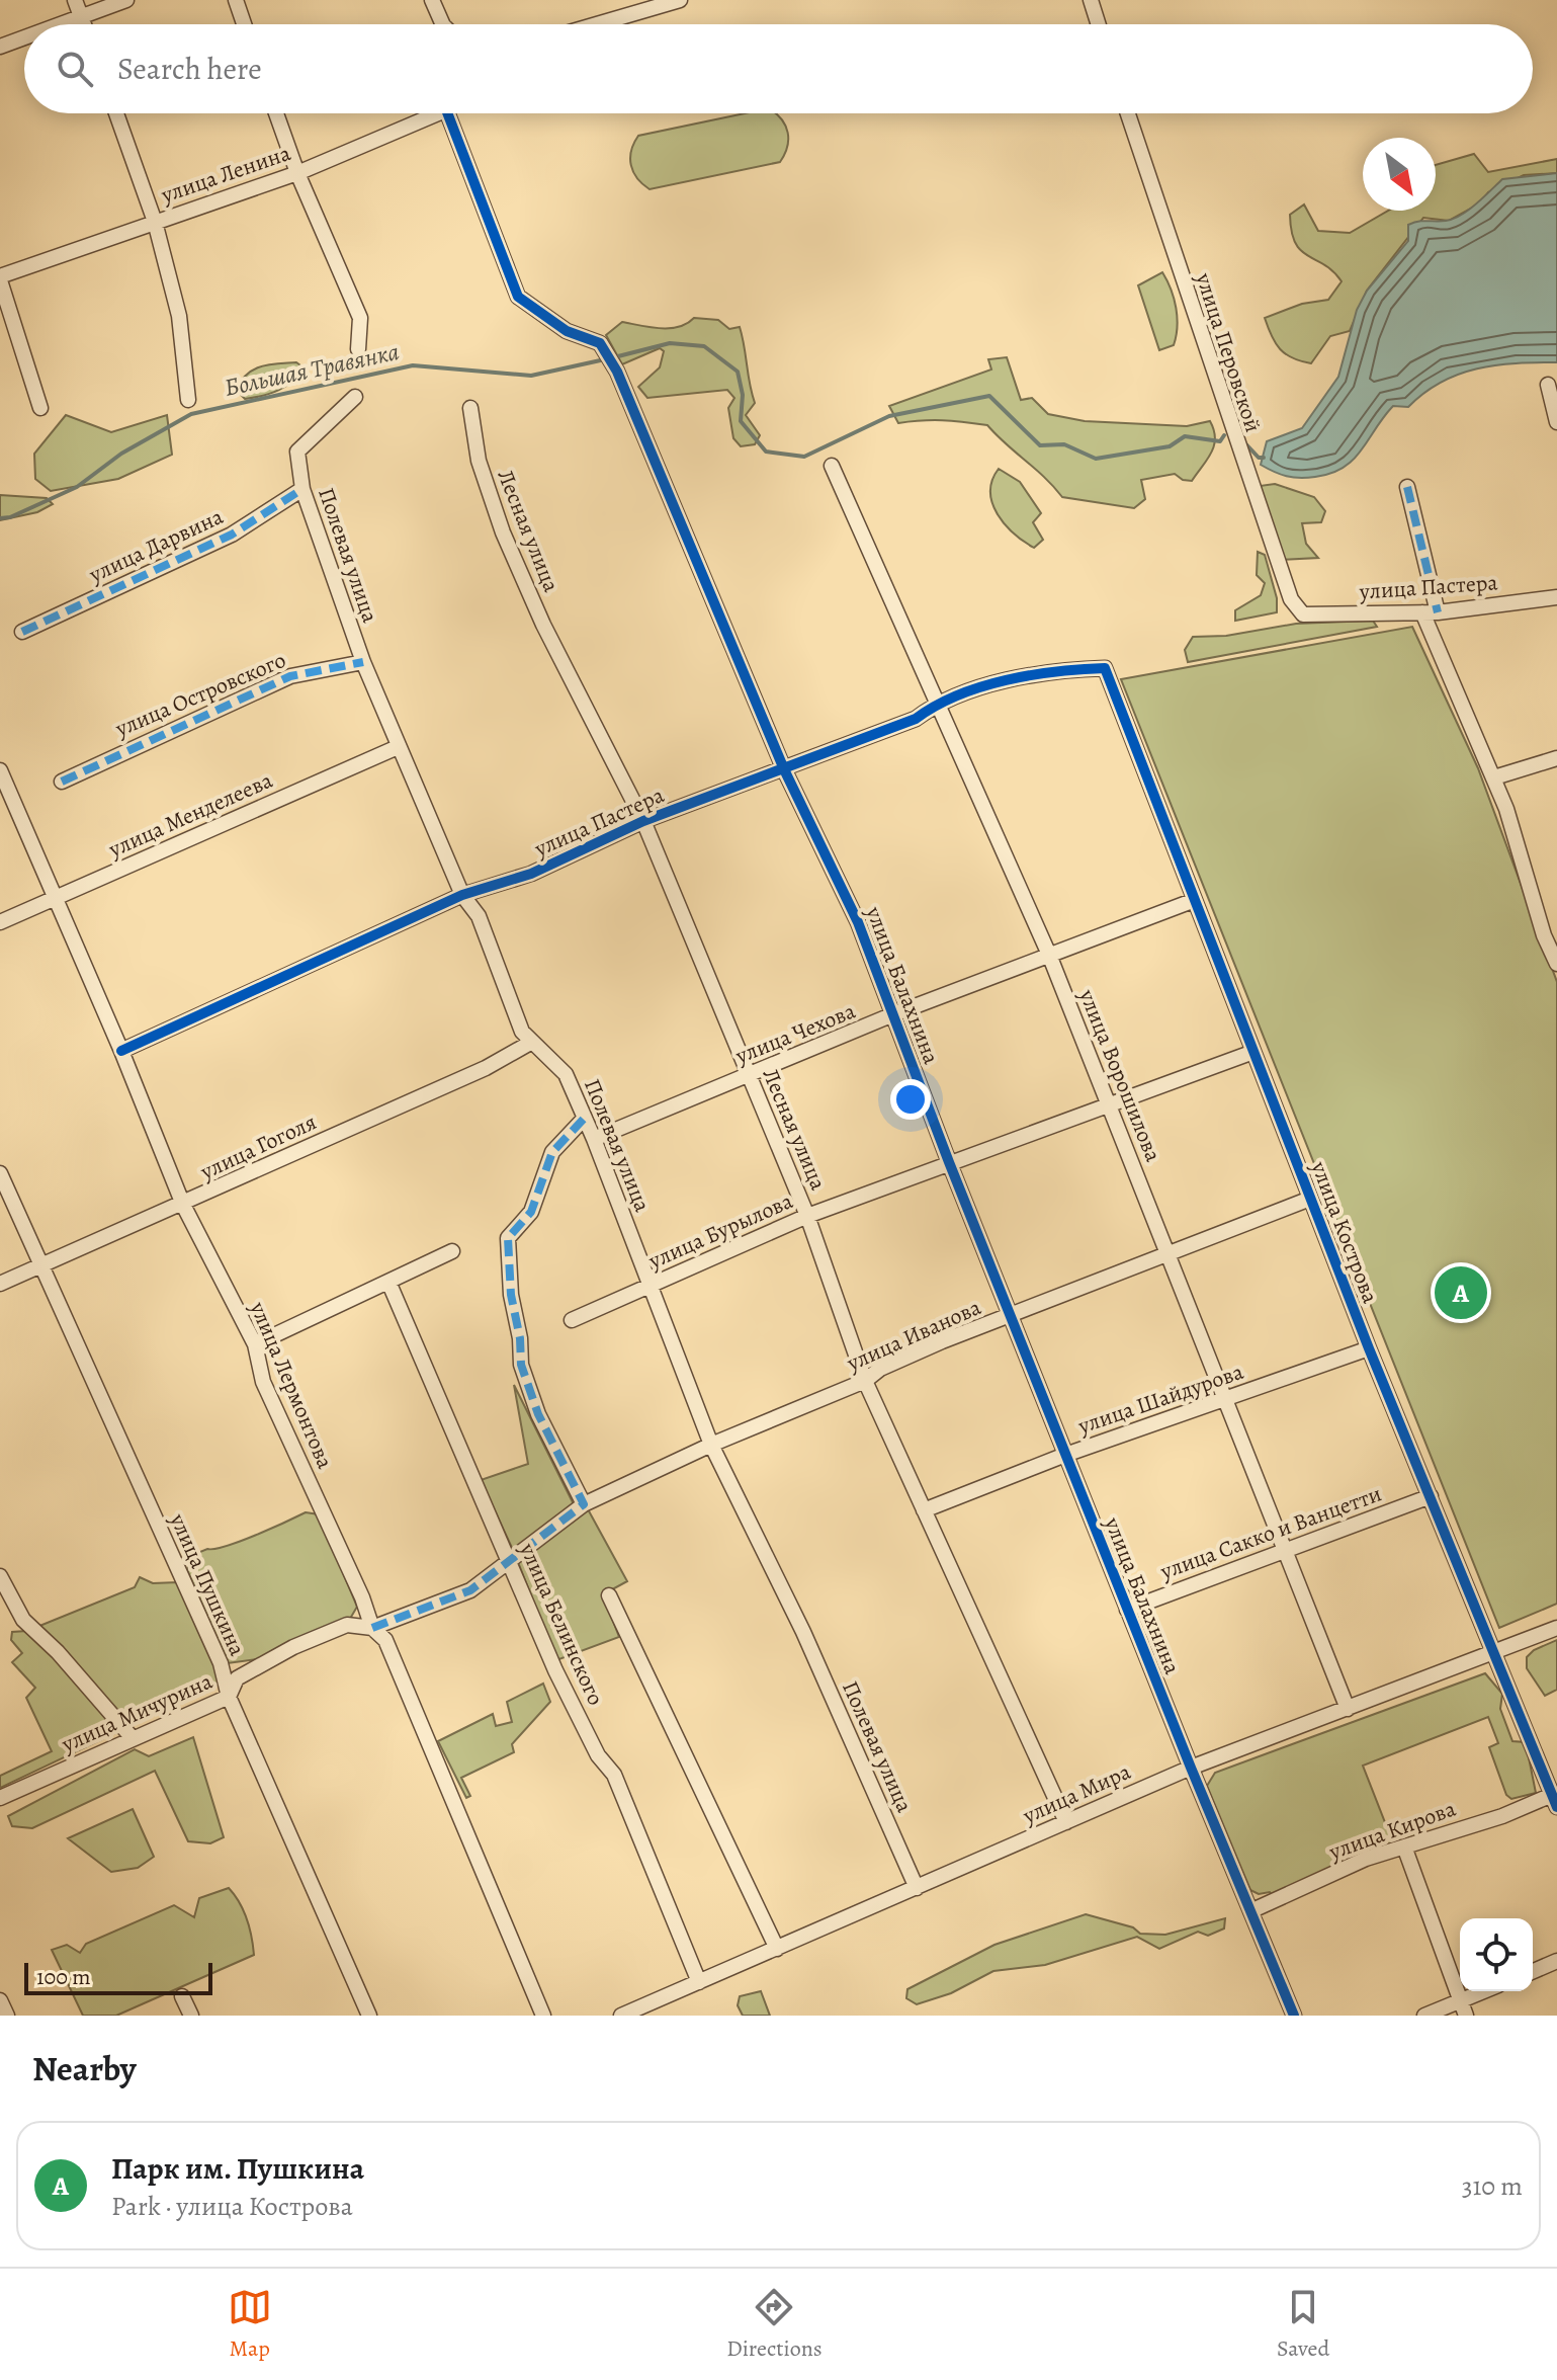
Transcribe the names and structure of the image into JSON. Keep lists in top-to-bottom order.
{
  "streets": {
    "street": [
      "улица Ленина",
      "улица Перовской",
      "Лесная улица",
      "улица Дарвина",
      "Полевая улица",
      "улица Пастера",
      "улица Островского",
      "улица Менделеева",
      "улица Балахнина",
      "улица Чехова",
      "улица Ворошилова",
      "улица Гоголя",
      "улица Бурылова",
      "улица Кострова",
      "улица Иванова",
      "улица Лермонтова",
      "улица Шайдурова",
      "улица Сакко и Ванцетти",
      "улица Пушкина",
      "улица Белинского",
      "улица Мичурина",
      "улица Мира",
      "улица Кирова"
    ]
  },
  "crossings": [
    ["улица Перовской", "улица Пастера"],
    ["Лесная улица", "улица Пастера"],
    ["Лесная улица", "улица Чехова"],
    ["Лесная улица", "улица Бурылова"],
    ["Лесная улица", "улица Иванова"],
    ["Лесная улица", "улица Шайдурова"],
    ["Лесная улица", "улица Мира"],
    ["улица Дарвина", "Полевая улица"],
    ["Полевая улица", "улица Пастера"],
    ["Полевая улица", "улица Островского"],
    ["Полевая улица", "улица Менделеева"],
    ["Полевая улица", "улица Чехова"],
    ["Полевая улица", "улица Гоголя"],
    ["Полевая улица", "улица Бурылова"],
    ["Полевая улица", "улица Иванова"],
    ["Полевая улица", "улица Мира"],
    ["улица Пастера", "улица Балахнина"],
    ["улица Пастера", "улица Ворошилова"],
    ["улица Пастера", "улица Кострова"],
    ["улица Пастера", "улица Лермонтова"],
    ["улица Менделеева", "улица Лермонтова"],
    ["улица Балахнина", "улица Чехова"],
    ["улица Балахнина", "улица Бурылова"],
    ["улица Балахнина", "улица Иванова"],
    ["улица Балахнина", "улица Шайдурова"],
    ["улица Балахнина", "улица Сакко и Ванцетти"],
    ["улица Балахнина", "улица Мира"],
    ["улица Балахнина", "улица Кирова"],
    ["улица Чехова", "улица Ворошилова"],
    ["улица Чехова", "улица Кострова"],
    ["улица Ворошилова", "улица Бурылова"],
    ["улица Ворошилова", "улица Иванова"],
    ["улица Ворошилова", "улица Шайдурова"],
    ["улица Ворошилова", "улица Сакко и Ванцетти"],
    ["улица Ворошилова", "улица Мира"],
    ["улица Гоголя", "улица Лермонтова"],
    ["улица Гоголя", "улица Пушкина"],
    ["улица Бурылова", "улица Кострова"],
    ["улица Кострова", "улица Иванова"],
    ["улица Кострова", "улица Шайдурова"],
    ["улица Кострова", "улица Сакко и Ванцетти"],
    ["улица Кострова", "улица Мира"],
    ["улица Кострова", "улица Кирова"],
    ["улица Иванова", "улица Белинского"],
    ["улица Иванова", "улица Мичурина"],
    ["улица Лермонтова", "улица Мичурина"],
    ["улица Пушкина", "улица Мичурина"],
    ["улица Белинского", "улица Мичурина"],
    ["улица Белинского", "улица Мира"]
  ],
  "water": ["Большая Травянка"],
  "scale_bar": "100 m",
  "north": "bottom right",
  "page": {
    "search": "Search here",
    "pins": "A",
    "scale": "100 m",
    "heading": "Nearby",
    "list": [
      {
        "mark": "A",
        "name": "Парк им. Пушкина",
        "note": "Park · улица Кострова",
        "value": "310 m"
      }
    ],
    "nav": ["Map", "Directions", "Saved"]
  }
}
